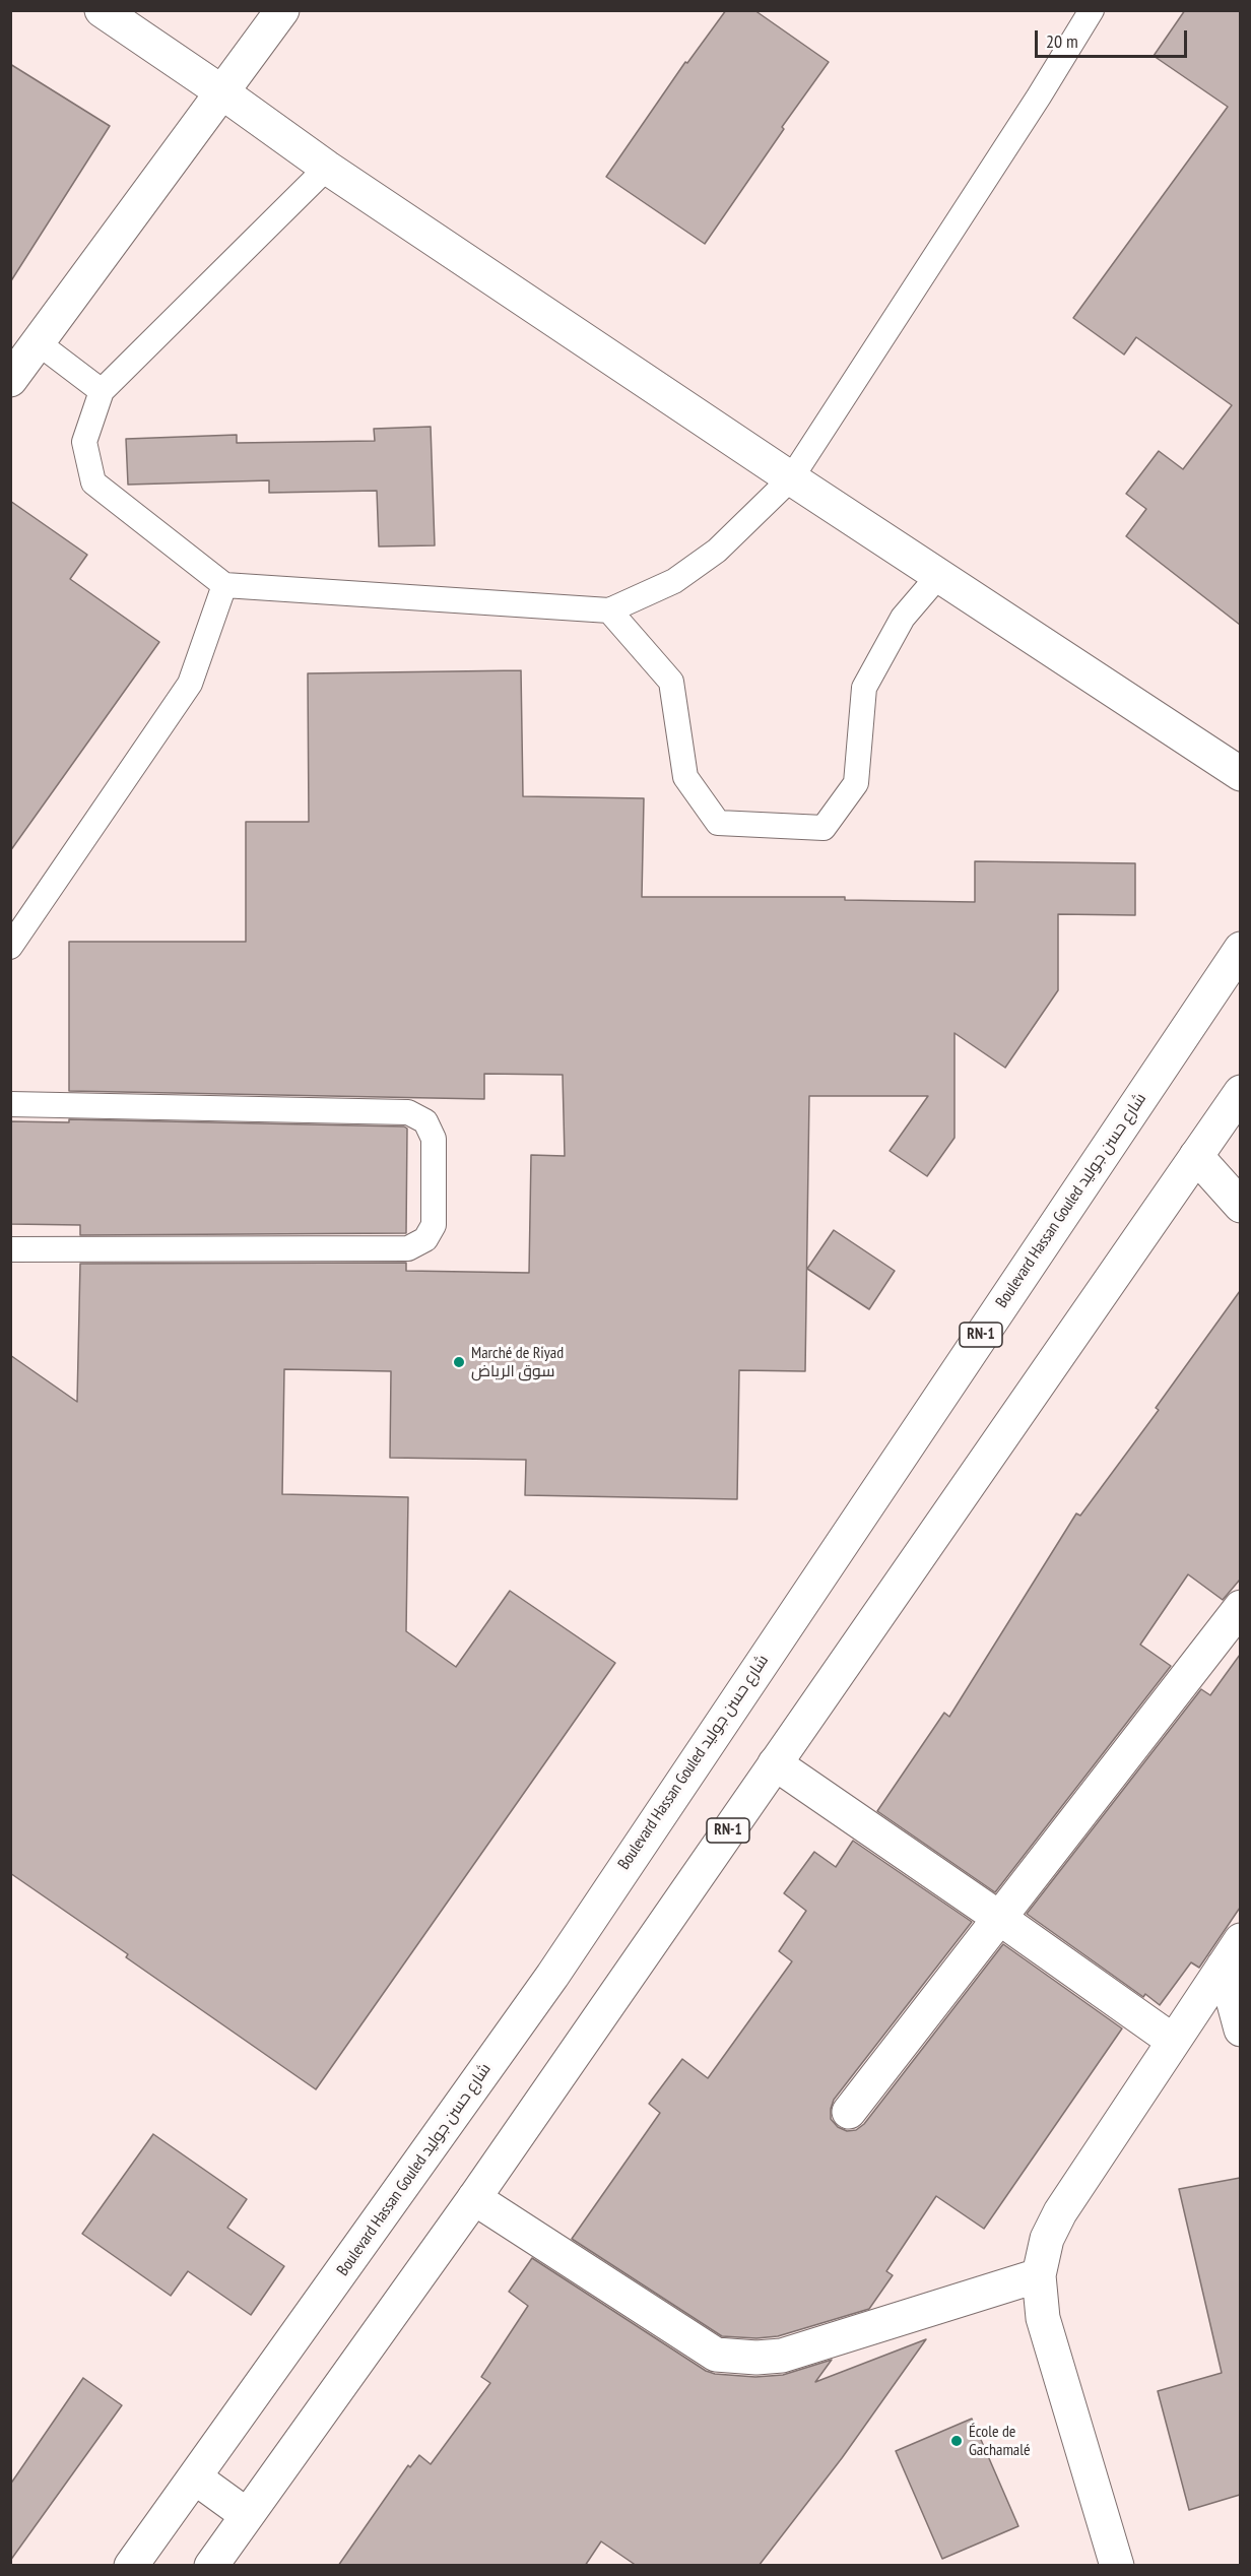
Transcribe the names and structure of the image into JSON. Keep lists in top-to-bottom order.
{
  "streets": {
    "street": ["Boulevard Hassan Gouled شارع حسن جوليد", "RN-1"]
  },
  "places": ["Marché de Riyad سوق الرياض", "École de Gachamalé"],
  "scale_bar": "20 m"
}
